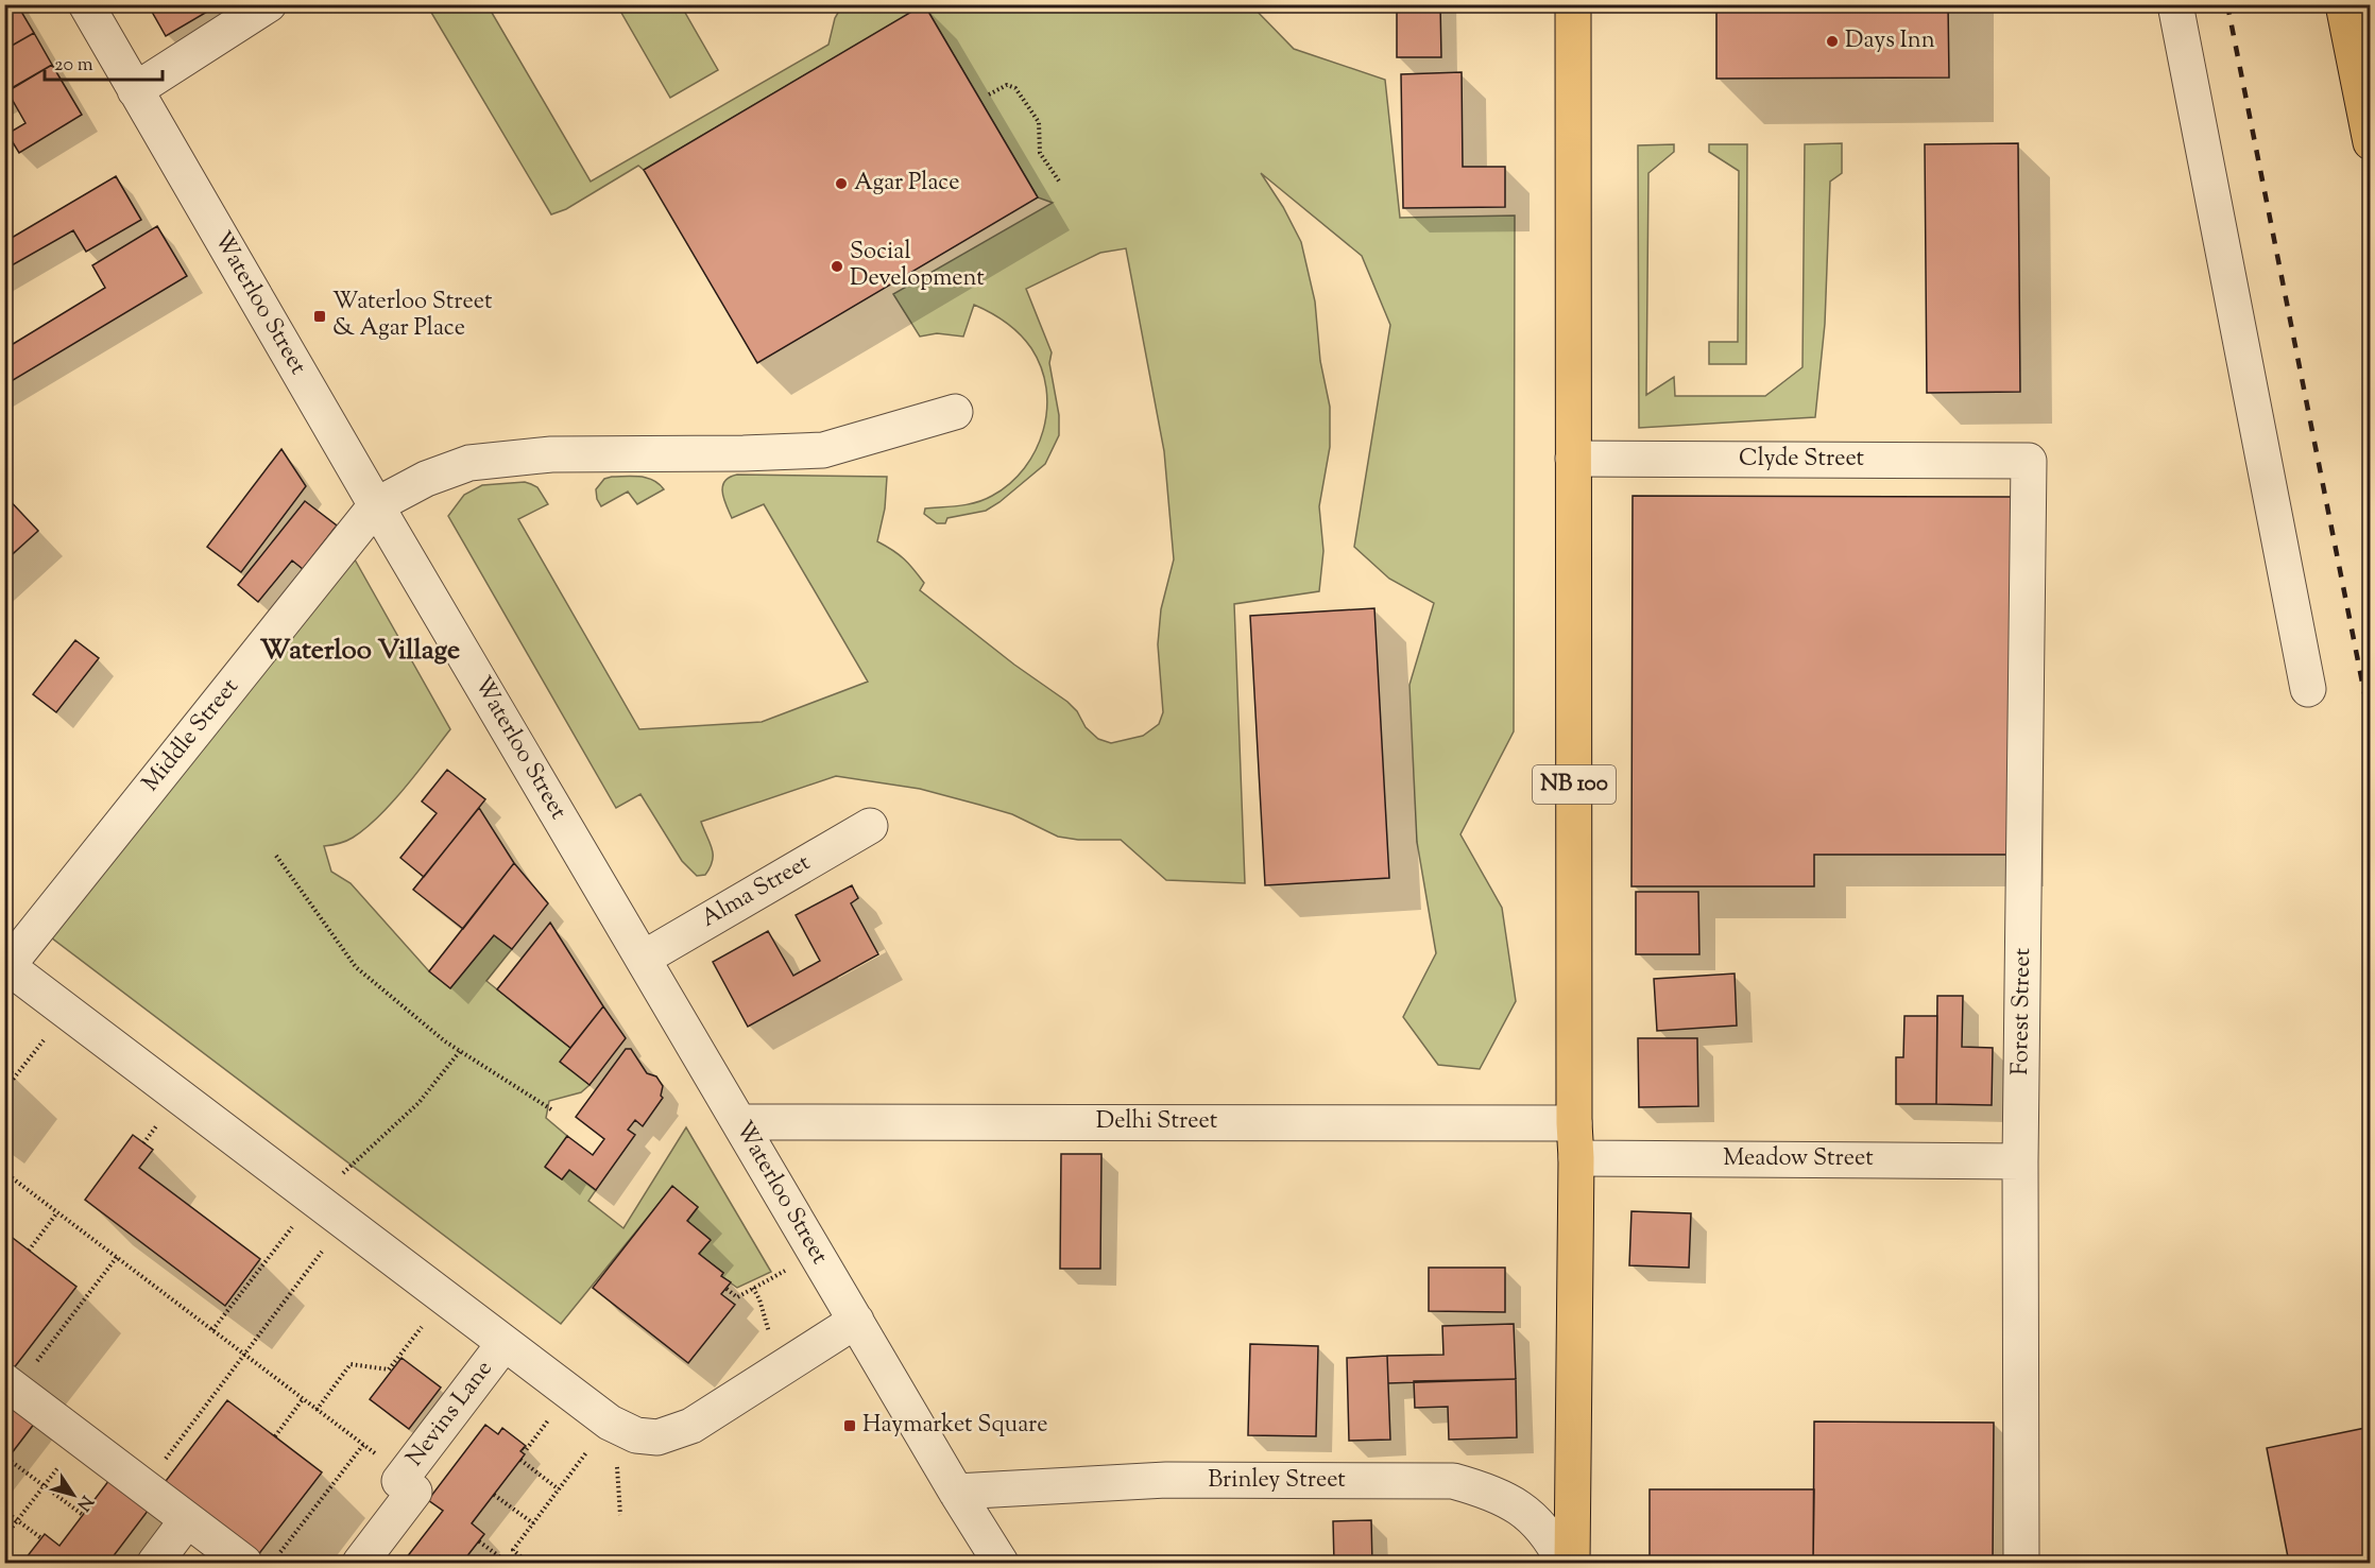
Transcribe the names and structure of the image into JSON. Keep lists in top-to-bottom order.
{
  "streets": {
    "main road": ["NB 100"],
    "street": [
      "Waterloo Street",
      "Clyde Street",
      "Middle Street",
      "Alma Street",
      "Forest Street",
      "Delhi Street",
      "Meadow Street",
      "Nevins Lane",
      "Brinley Street"
    ]
  },
  "crossings": [
    ["Waterloo Street", "Middle Street"],
    ["Waterloo Street", "Alma Street"],
    ["Waterloo Street", "Delhi Street"],
    ["Waterloo Street", "Brinley Street"],
    ["Clyde Street", "NB 100"],
    ["Clyde Street", "Forest Street"],
    ["NB 100", "Delhi Street"],
    ["NB 100", "Meadow Street"],
    ["Forest Street", "Meadow Street"]
  ],
  "districts": ["Waterloo Village"],
  "places": {
    "other": ["Days Inn", "Agar Place", "Social Development"],
    "transit": ["Waterloo Street & Agar Place", "Haymarket Square"]
  },
  "scale_bar": "20 m",
  "north": "bottom right"
}
